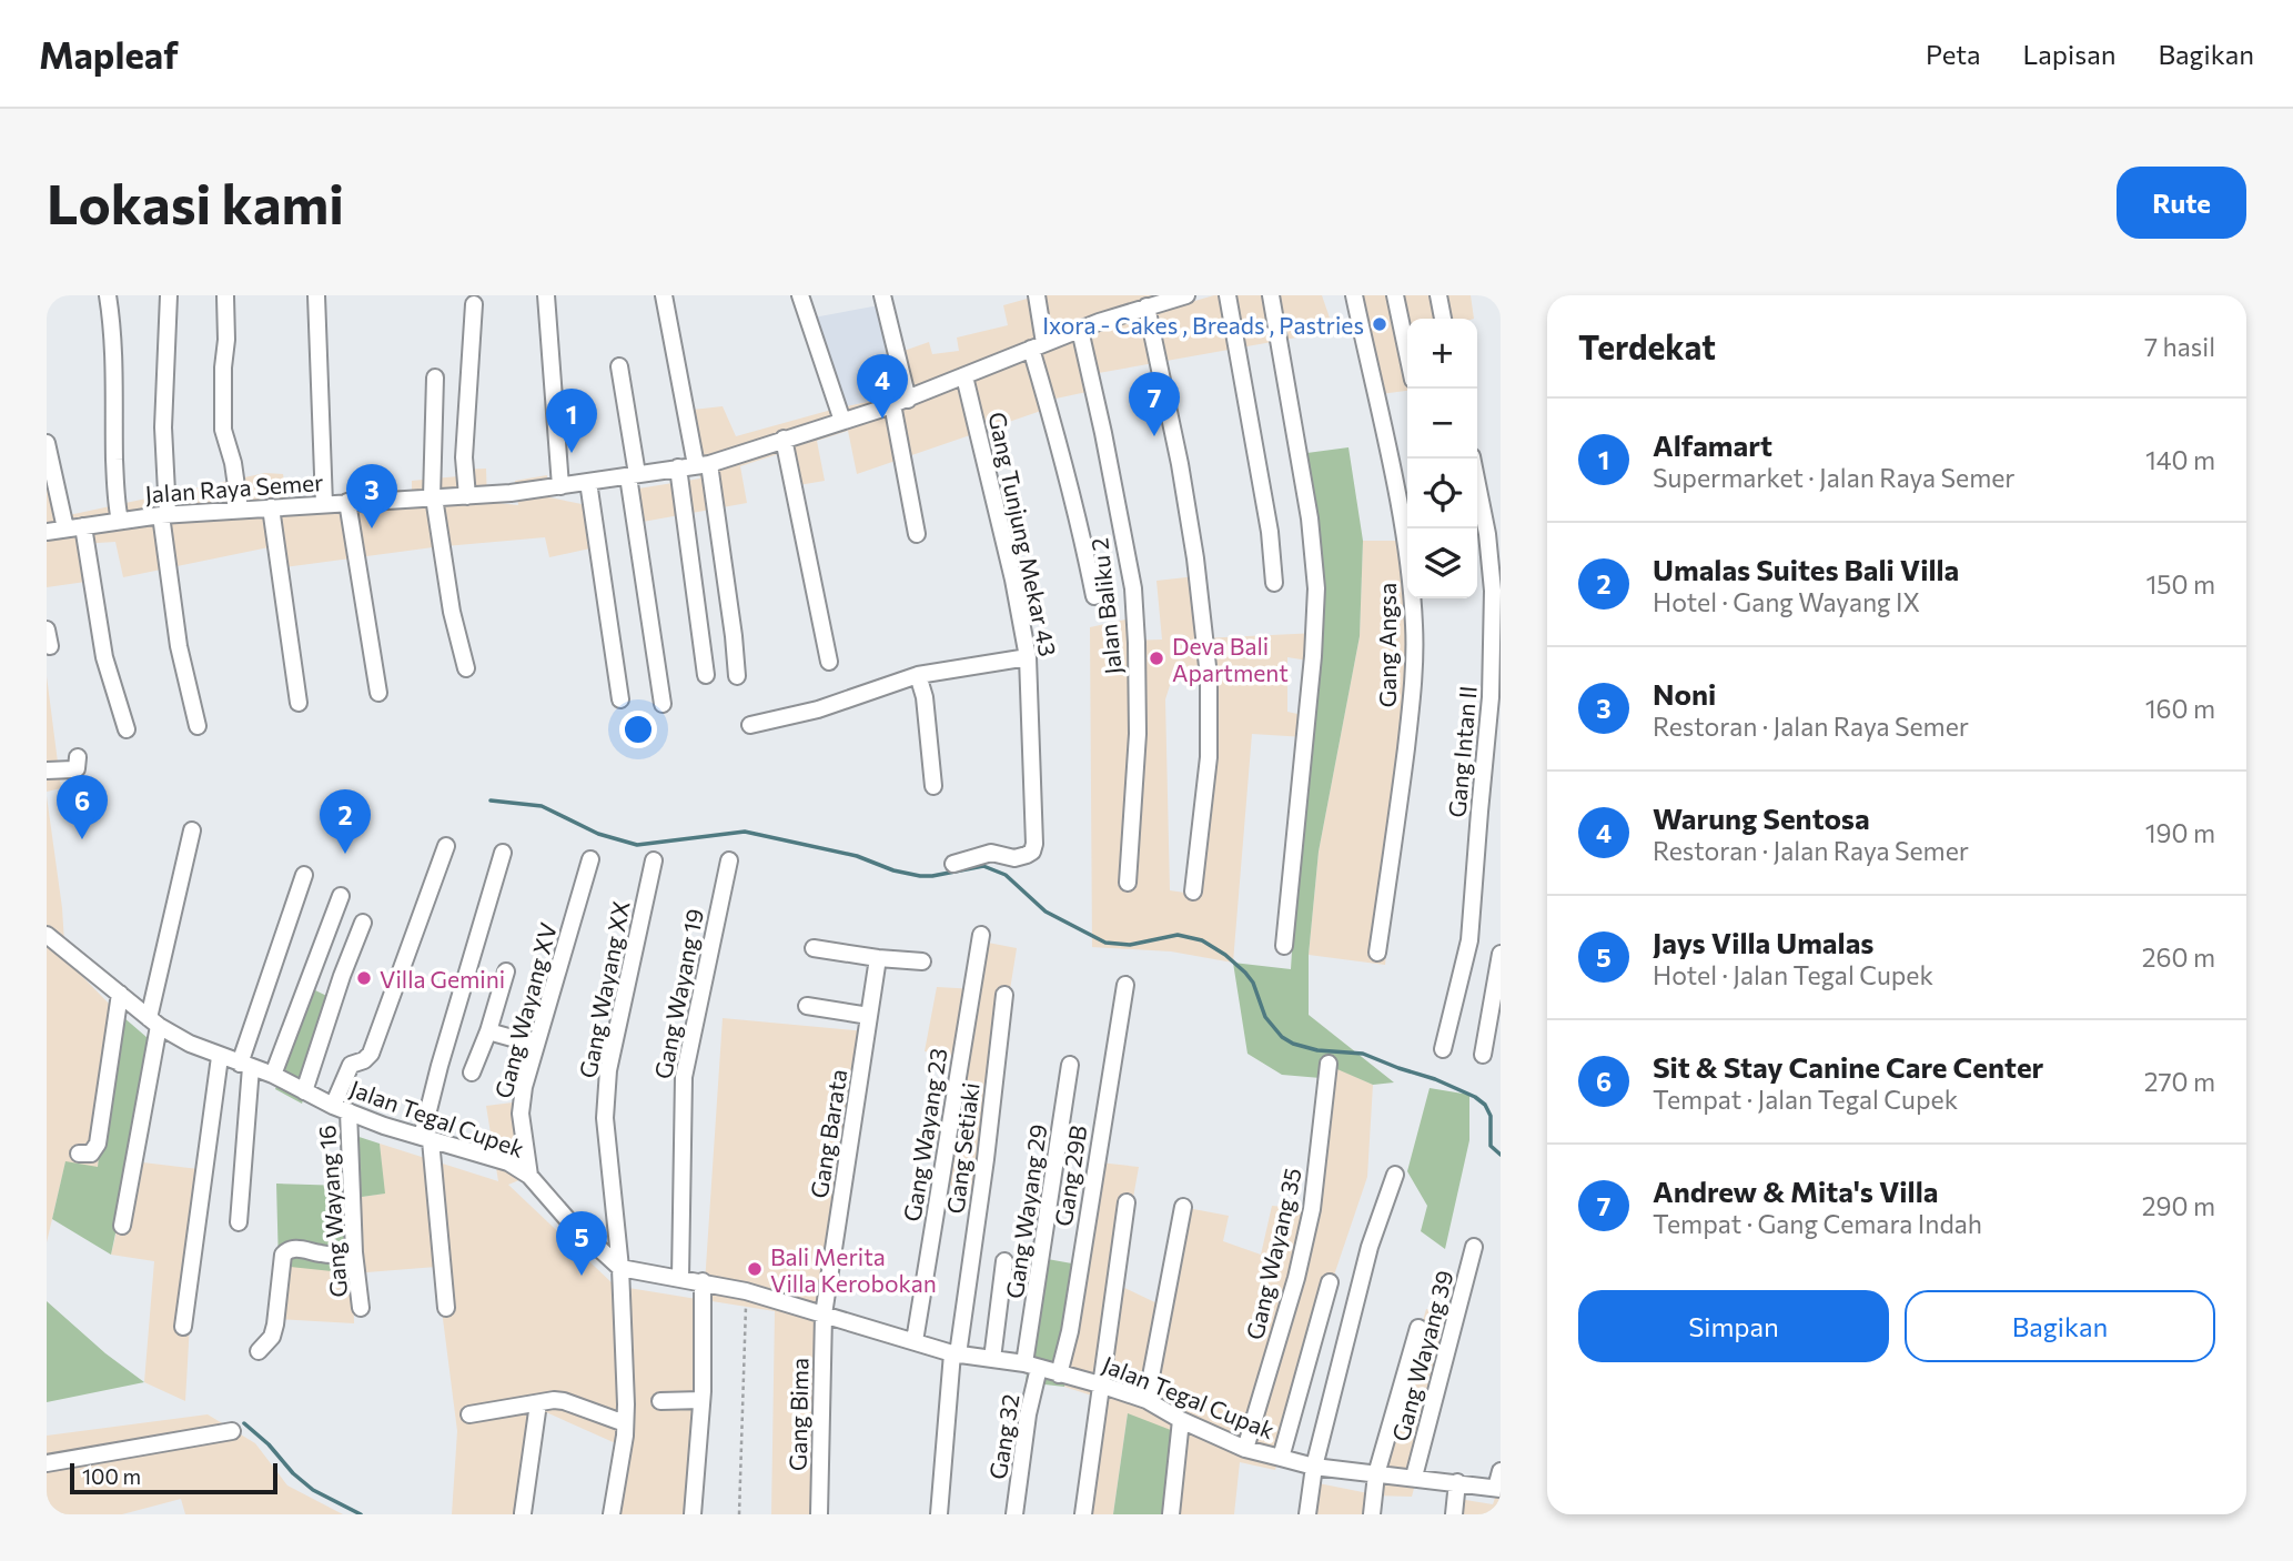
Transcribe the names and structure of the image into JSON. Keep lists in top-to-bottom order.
{
  "streets": {
    "street": [
      "Jalan Raya Semer",
      "Gang Tunjung Mekar 43",
      "Jalan Baliku 2",
      "Gang Angsa",
      "Gang Intan II",
      "Gang Wayang XX",
      "Gang Wayang 19",
      "Gang Wayang XV",
      "Jalan Tegal Cupek",
      "Gang Barata",
      "Gang Wayang 23",
      "Gang Setiaki",
      "Gang 29B",
      "Gang Wayang 16",
      "Gang Wayang 29",
      "Gang Wayang 35",
      "Gang Wayang 39",
      "Jalan Tegal Cupak",
      "Gang Bima",
      "Gang 32"
    ]
  },
  "crossings": [
    ["Jalan Raya Semer", "Gang Tunjung Mekar 43"],
    ["Jalan Raya Semer", "Jalan Baliku 2"],
    ["Gang Wayang XX", "Jalan Tegal Cupek"],
    ["Gang Wayang XV", "Jalan Tegal Cupek"],
    ["Jalan Tegal Cupek", "Gang Wayang 16"],
    ["Gang Barata", "Gang Bima"],
    ["Gang Setiaki", "Jalan Tegal Cupak"],
    ["Gang 29B", "Jalan Tegal Cupak"],
    ["Gang Wayang 29", "Jalan Tegal Cupak"],
    ["Gang Wayang 29", "Gang 32"],
    ["Gang Wayang 35", "Jalan Tegal Cupak"],
    ["Gang Wayang 39", "Jalan Tegal Cupak"],
    ["Jalan Tegal Cupak", "Gang 32"]
  ],
  "places": [
    "Ixora - Cakes , Breads , Pastries",
    "Deva Bali Apartment",
    "Villa Gemini",
    "Bali Merita Villa Kerobokan"
  ],
  "scale_bar": "100 m",
  "page": {
    "header": "Mapleaf",
    "nav": ["Peta", "Lapisan", "Bagikan"],
    "buttons": [
      "Rute",
      ["Simpan", "Bagikan"]
    ],
    "title": "Lokasi kami",
    "heading": ["Terdekat", "7 hasil"],
    "map_buttons": ["+", "−"],
    "pins": [
      "4",
      "7",
      "1",
      "3",
      "6",
      "2",
      "5"
    ],
    "list": [
      {
        "mark": "1",
        "name": "Alfamart",
        "note": "Supermarket · Jalan Raya Semer",
        "value": "140 m"
      },
      {
        "mark": "2",
        "name": "Umalas Suites Bali Villa",
        "note": "Hotel · Gang Wayang IX",
        "value": "150 m"
      },
      {
        "mark": "3",
        "name": "Noni",
        "note": "Restoran · Jalan Raya Semer",
        "value": "160 m"
      },
      {
        "mark": "4",
        "name": "Warung Sentosa",
        "note": "Restoran · Jalan Raya Semer",
        "value": "190 m"
      },
      {
        "mark": "5",
        "name": "Jays Villa Umalas",
        "note": "Hotel · Jalan Tegal Cupek",
        "value": "260 m"
      },
      {
        "mark": "6",
        "name": "Sit & Stay Canine Care Center",
        "note": "Tempat · Jalan Tegal Cupek",
        "value": "270 m"
      },
      {
        "mark": "7",
        "name": "Andrew & Mita's Villa",
        "note": "Tempat · Gang Cemara Indah",
        "value": "290 m"
      }
    ],
    "scale": "100 m"
  }
}
